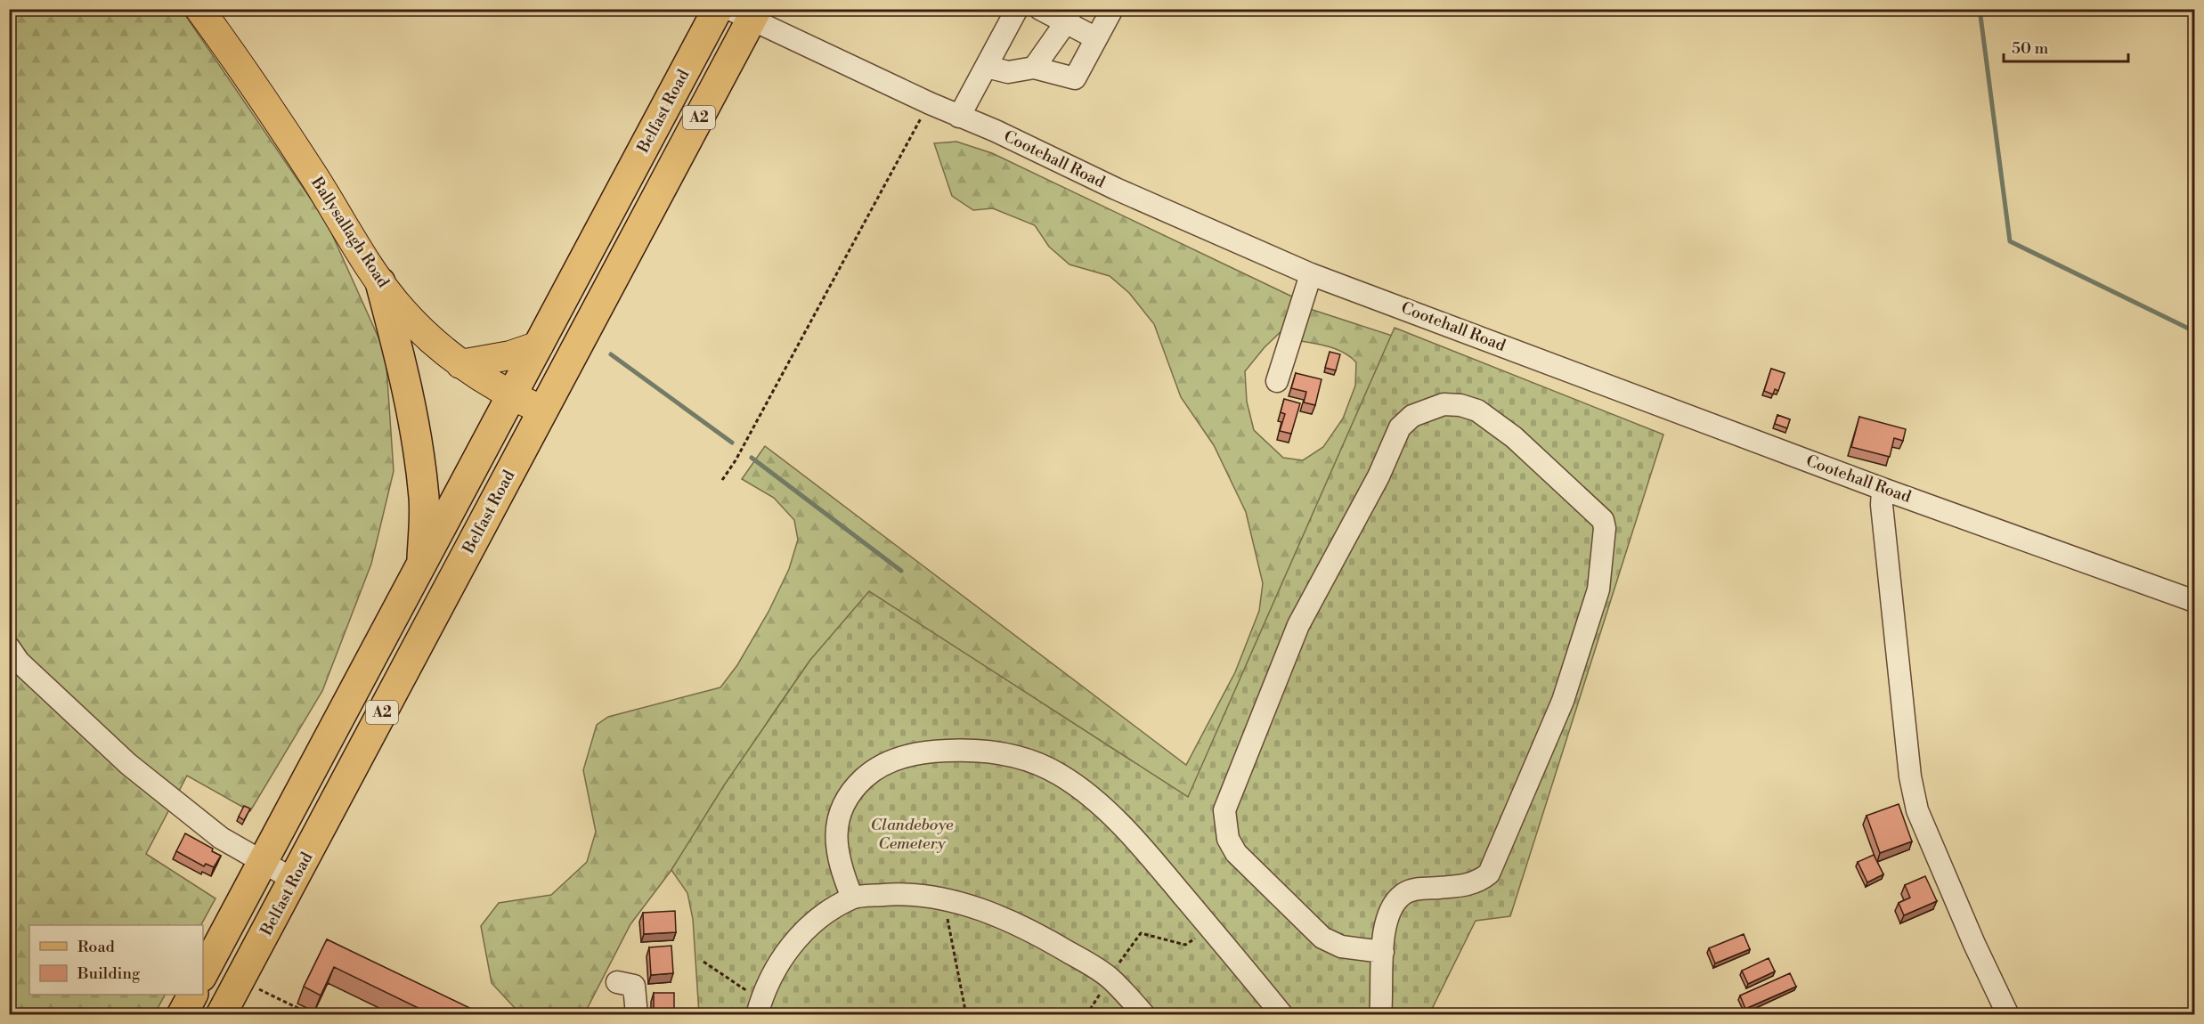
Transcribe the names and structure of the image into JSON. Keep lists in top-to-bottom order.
{
  "streets": {
    "highway": ["Belfast Road", "A2"],
    "main road": ["Ballysallagh Road"],
    "street": ["Cootehall Road"]
  },
  "crossings": [
    ["Belfast Road", "Cootehall Road"],
    ["Belfast Road", "Ballysallagh Road"]
  ],
  "parks": ["Clandeboye Cemetery"],
  "legend": ["Road", "Building"],
  "scale_bar": "50 m"
}
